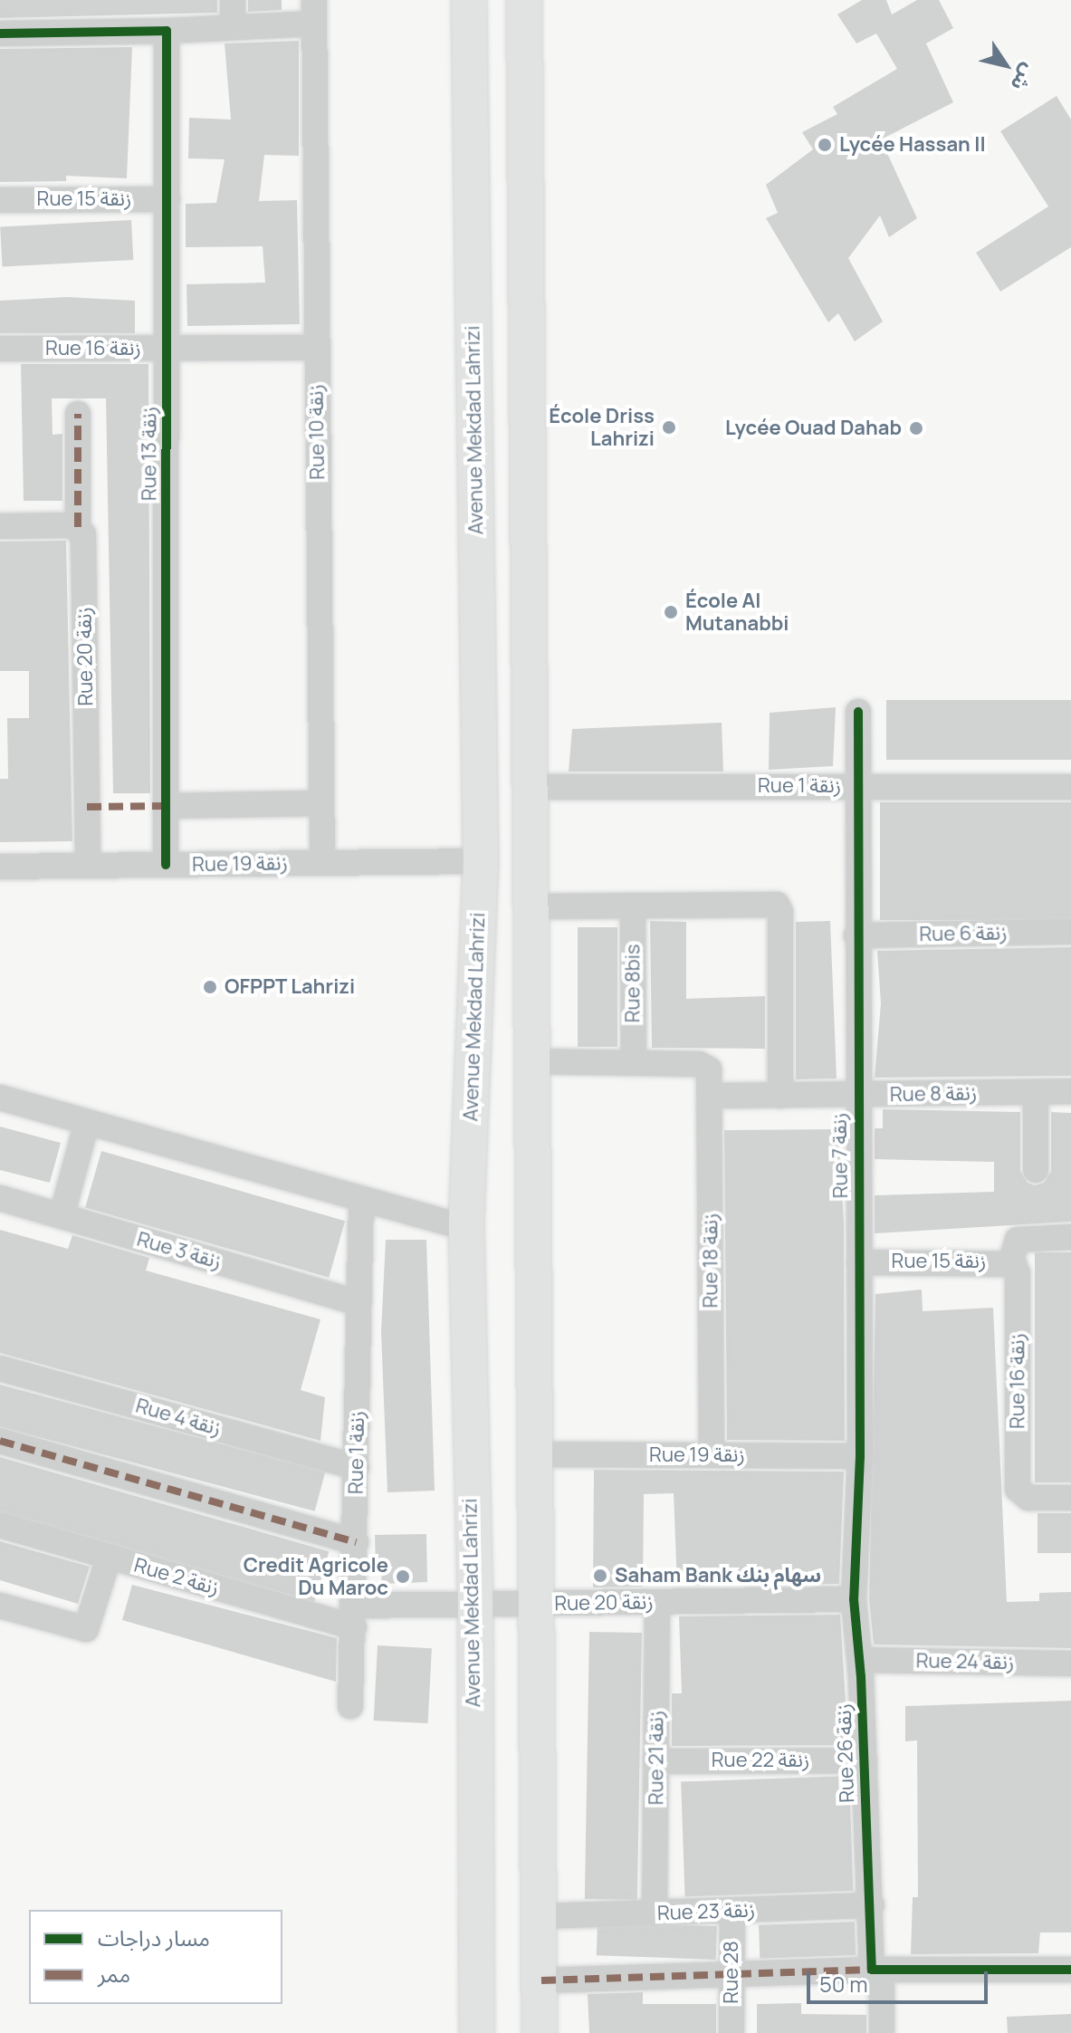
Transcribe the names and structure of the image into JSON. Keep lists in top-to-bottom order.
{
  "streets": {
    "main road": ["Avenue Mekdad Lahrizi"],
    "street": [
      "Rue 15 زنقة",
      "Rue 16 زنقة",
      "Rue 10 زنقة",
      "Rue 13 زنقة",
      "Rue 20 زنقة",
      "Rue 1 زنقة",
      "Rue 19 زنقة",
      "Rue 6 زنقة",
      "Rue 8bis",
      "Rue 8 زنقة",
      "Rue 7 زنقة",
      "Rue 3 زنقة",
      "Rue 18 زنقة",
      "Rue 4 زنقة",
      "Rue 2 زنقة",
      "Rue 24 زنقة",
      "Rue 26 زنقة",
      "Rue 21 زنقة",
      "Rue 22 زنقة",
      "Rue 23 زنقة",
      "Rue 28"
    ]
  },
  "crossings": [
    ["Rue 15 زنقة", "Rue 16 زنقة"],
    ["Rue 15 زنقة", "Rue 13 زنقة"],
    ["Rue 15 زنقة", "Rue 7 زنقة"],
    ["Rue 16 زنقة", "Rue 10 زنقة"],
    ["Rue 16 زنقة", "Rue 13 زنقة"],
    ["Avenue Mekdad Lahrizi", "Rue 20 زنقة"],
    ["Avenue Mekdad Lahrizi", "Rue 19 زنقة"],
    ["Rue 10 زنقة", "Rue 19 زنقة"],
    ["Rue 13 زنقة", "Rue 19 زنقة"],
    ["Rue 20 زنقة", "Rue 1 زنقة"],
    ["Rue 20 زنقة", "Rue 19 زنقة"],
    ["Rue 20 زنقة", "Rue 7 زنقة"],
    ["Rue 20 زنقة", "Rue 2 زنقة"],
    ["Rue 20 زنقة", "Rue 26 زنقة"],
    ["Rue 20 زنقة", "Rue 21 زنقة"],
    ["Rue 1 زنقة", "Rue 7 زنقة"],
    ["Rue 1 زنقة", "Rue 3 زنقة"],
    ["Rue 1 زنقة", "Rue 4 زنقة"],
    ["Rue 1 زنقة", "Rue 2 زنقة"],
    ["Rue 19 زنقة", "Rue 7 زنقة"],
    ["Rue 19 زنقة", "Rue 18 زنقة"],
    ["Rue 6 زنقة", "Rue 7 زنقة"],
    ["Rue 8bis", "Rue 18 زنقة"],
    ["Rue 8 زنقة", "Rue 7 زنقة"],
    ["Rue 8 زنقة", "Rue 18 زنقة"],
    ["Rue 7 زنقة", "Rue 26 زنقة"],
    ["Rue 24 زنقة", "Rue 26 زنقة"],
    ["Rue 26 زنقة", "Rue 22 زنقة"],
    ["Rue 26 زنقة", "Rue 23 زنقة"],
    ["Rue 21 زنقة", "Rue 22 زنقة"],
    ["Rue 21 زنقة", "Rue 23 زنقة"],
    ["Rue 23 زنقة", "Rue 28"]
  ],
  "places": [
    "Lycée Hassan II",
    "École Driss Lahrizi",
    "Lycée Ouad Dahab",
    "École Al Mutanabbi",
    "OFPPT Lahrizi",
    "Saham Bank سهام بنك",
    "Credit Agricole Du Maroc"
  ],
  "legend": ["مسار دراجات", "ممر"],
  "scale_bar": "50 m",
  "north": "bottom right"
}
